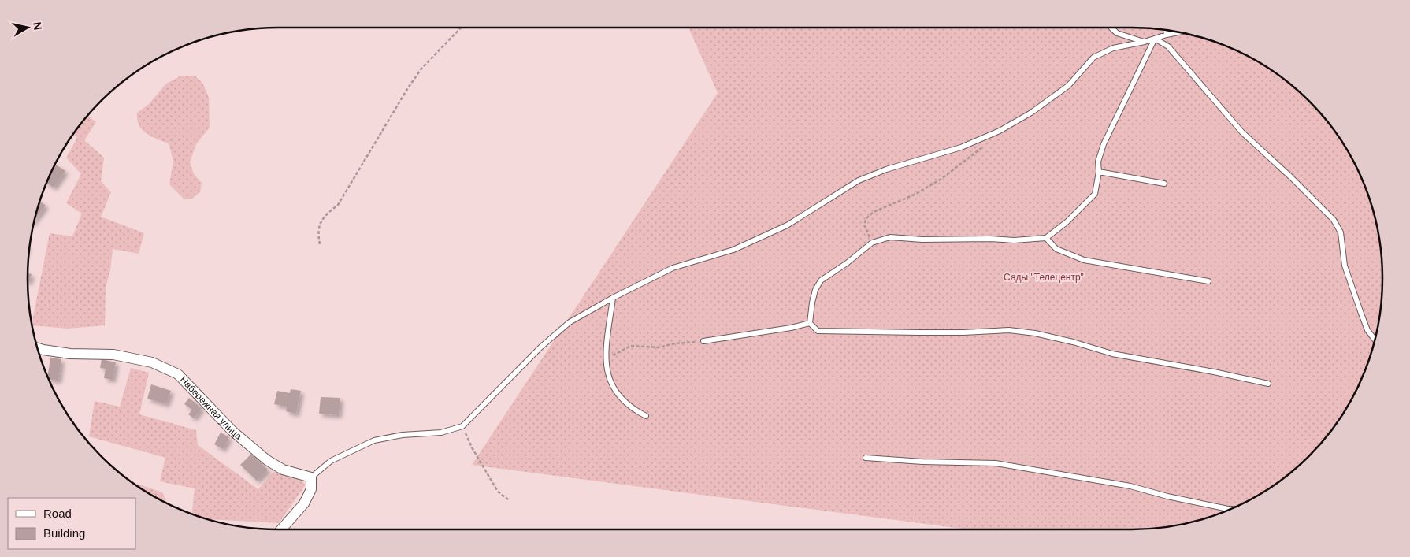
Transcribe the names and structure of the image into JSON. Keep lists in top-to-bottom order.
{
  "streets": {
    "street": ["Набережная улица"]
  },
  "parks": ["Сады \"Телецентр\""],
  "legend": ["Road", "Building"],
  "north": "right"
}
